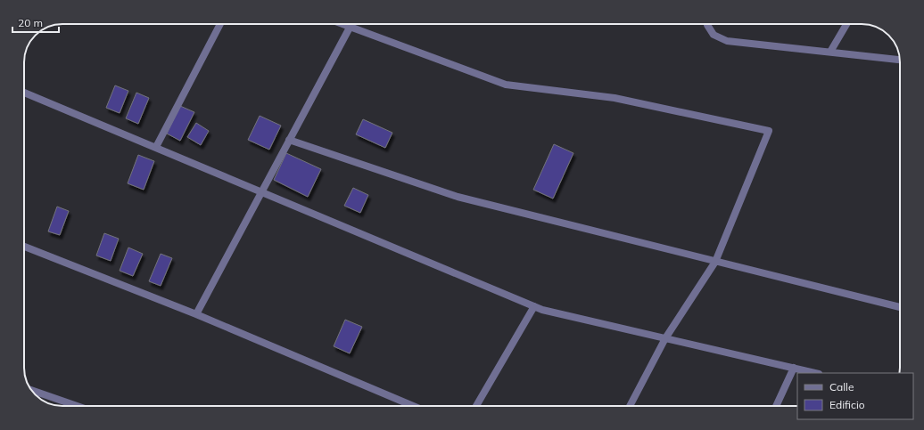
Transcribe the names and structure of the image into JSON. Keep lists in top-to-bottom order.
{
  "legend": ["Calle", "Edificio"],
  "scale_bar": "20 m"
}
